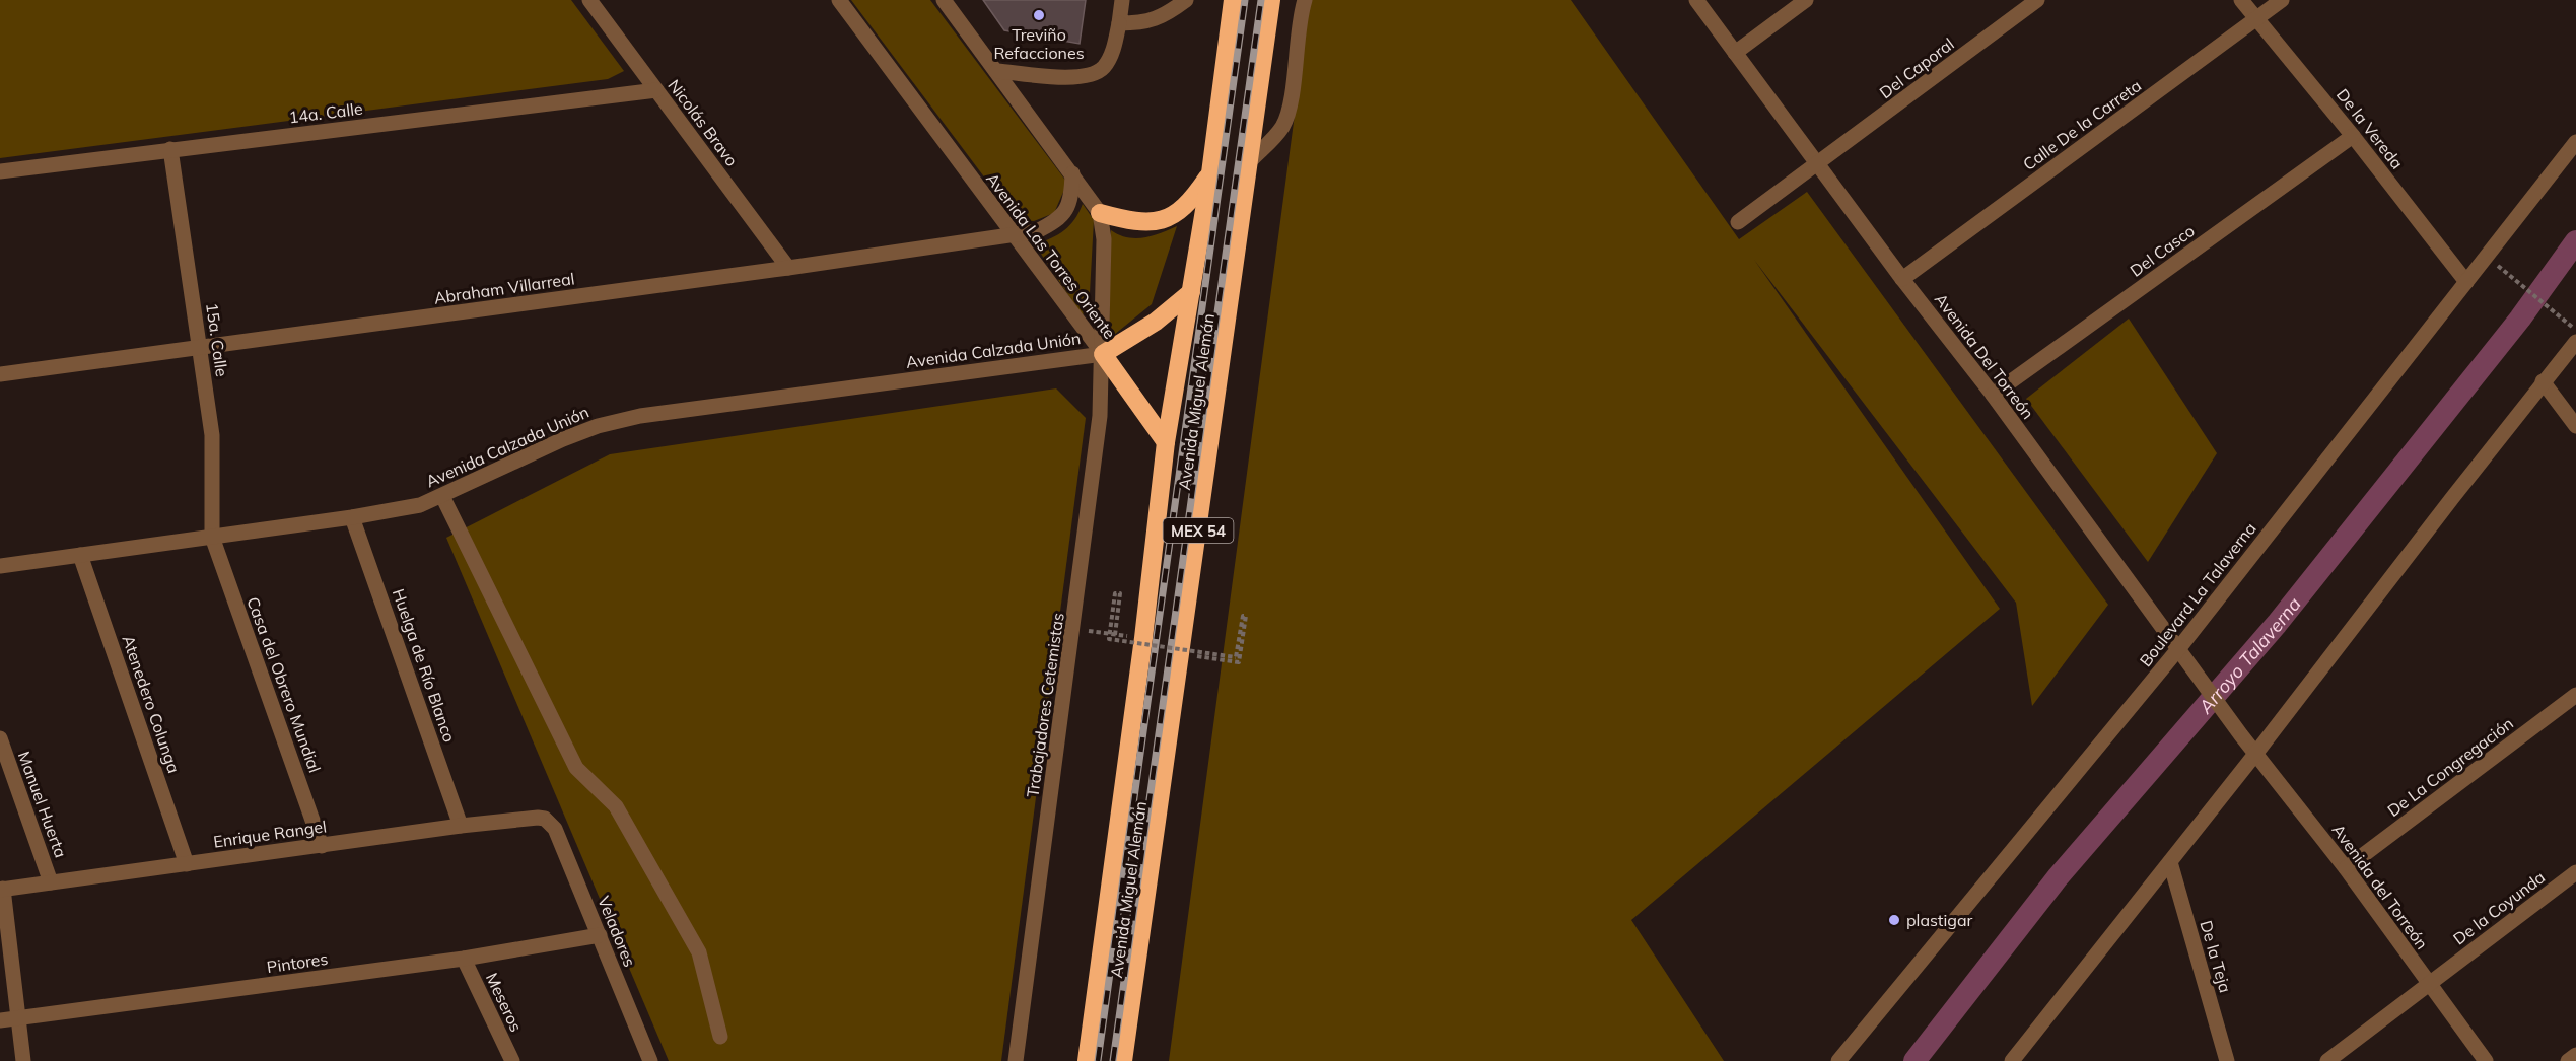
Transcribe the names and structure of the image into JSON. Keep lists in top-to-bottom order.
{
  "streets": {
    "highway": ["Avenida Miguel Alemán", "MEX 54"],
    "street": [
      "Del Caporal",
      "14a. Calle",
      "Nicolás Bravo",
      "Calle De la Carreta",
      "De la Vereda",
      "Del Casco",
      "Avenida Las Torres Oriente",
      "Abraham Villarreal",
      "15a. Calle",
      "Avenida Calzada Unión",
      "Avenida Del Torreón",
      "Boulevard La Talaverna",
      "Huelga de Río Blanco",
      "Casa del Obrero Mundial",
      "Atenedero Colunga",
      "Trabajadores Cetemistas",
      "De La Congregación",
      "Manuel Huerta",
      "Enrique Rangel",
      "Avenida del Torreón",
      "De la Coyunda",
      "Veladores",
      "De la Teja",
      "Pintores",
      "Meseros"
    ]
  },
  "crossings": [
    ["Del Caporal", "Avenida Del Torreón"],
    ["14a. Calle", "Nicolás Bravo"],
    ["14a. Calle", "15a. Calle"],
    ["Nicolás Bravo", "Abraham Villarreal"],
    ["Calle De la Carreta", "De la Vereda"],
    ["Calle De la Carreta", "Avenida Del Torreón"],
    ["De la Vereda", "Del Casco"],
    ["De la Vereda", "Boulevard La Talaverna"],
    ["Del Casco", "Avenida Del Torreón"],
    ["Avenida Las Torres Oriente", "Abraham Villarreal"],
    ["Avenida Las Torres Oriente", "Avenida Calzada Unión"],
    ["Avenida Las Torres Oriente", "Trabajadores Cetemistas"],
    ["Abraham Villarreal", "15a. Calle"],
    ["15a. Calle", "Avenida Calzada Unión"],
    ["15a. Calle", "Casa del Obrero Mundial"],
    ["Avenida Calzada Unión", "Huelga de Río Blanco"],
    ["Avenida Calzada Unión", "Casa del Obrero Mundial"],
    ["Avenida Calzada Unión", "Atenedero Colunga"],
    ["Avenida Calzada Unión", "Trabajadores Cetemistas"],
    ["Avenida Del Torreón", "Boulevard La Talaverna"],
    ["Avenida Del Torreón", "Avenida del Torreón"],
    ["Huelga de Río Blanco", "Enrique Rangel"],
    ["Casa del Obrero Mundial", "Enrique Rangel"],
    ["Atenedero Colunga", "Enrique Rangel"],
    ["De La Congregación", "Avenida del Torreón"],
    ["Manuel Huerta", "Enrique Rangel"],
    ["Enrique Rangel", "Veladores"],
    ["Avenida del Torreón", "De la Coyunda"],
    ["Veladores", "Pintores"],
    ["Pintores", "Meseros"]
  ],
  "water": ["Arroyo Talaverna"],
  "places": ["Treviño Refacciones", "plastigar"]
}
